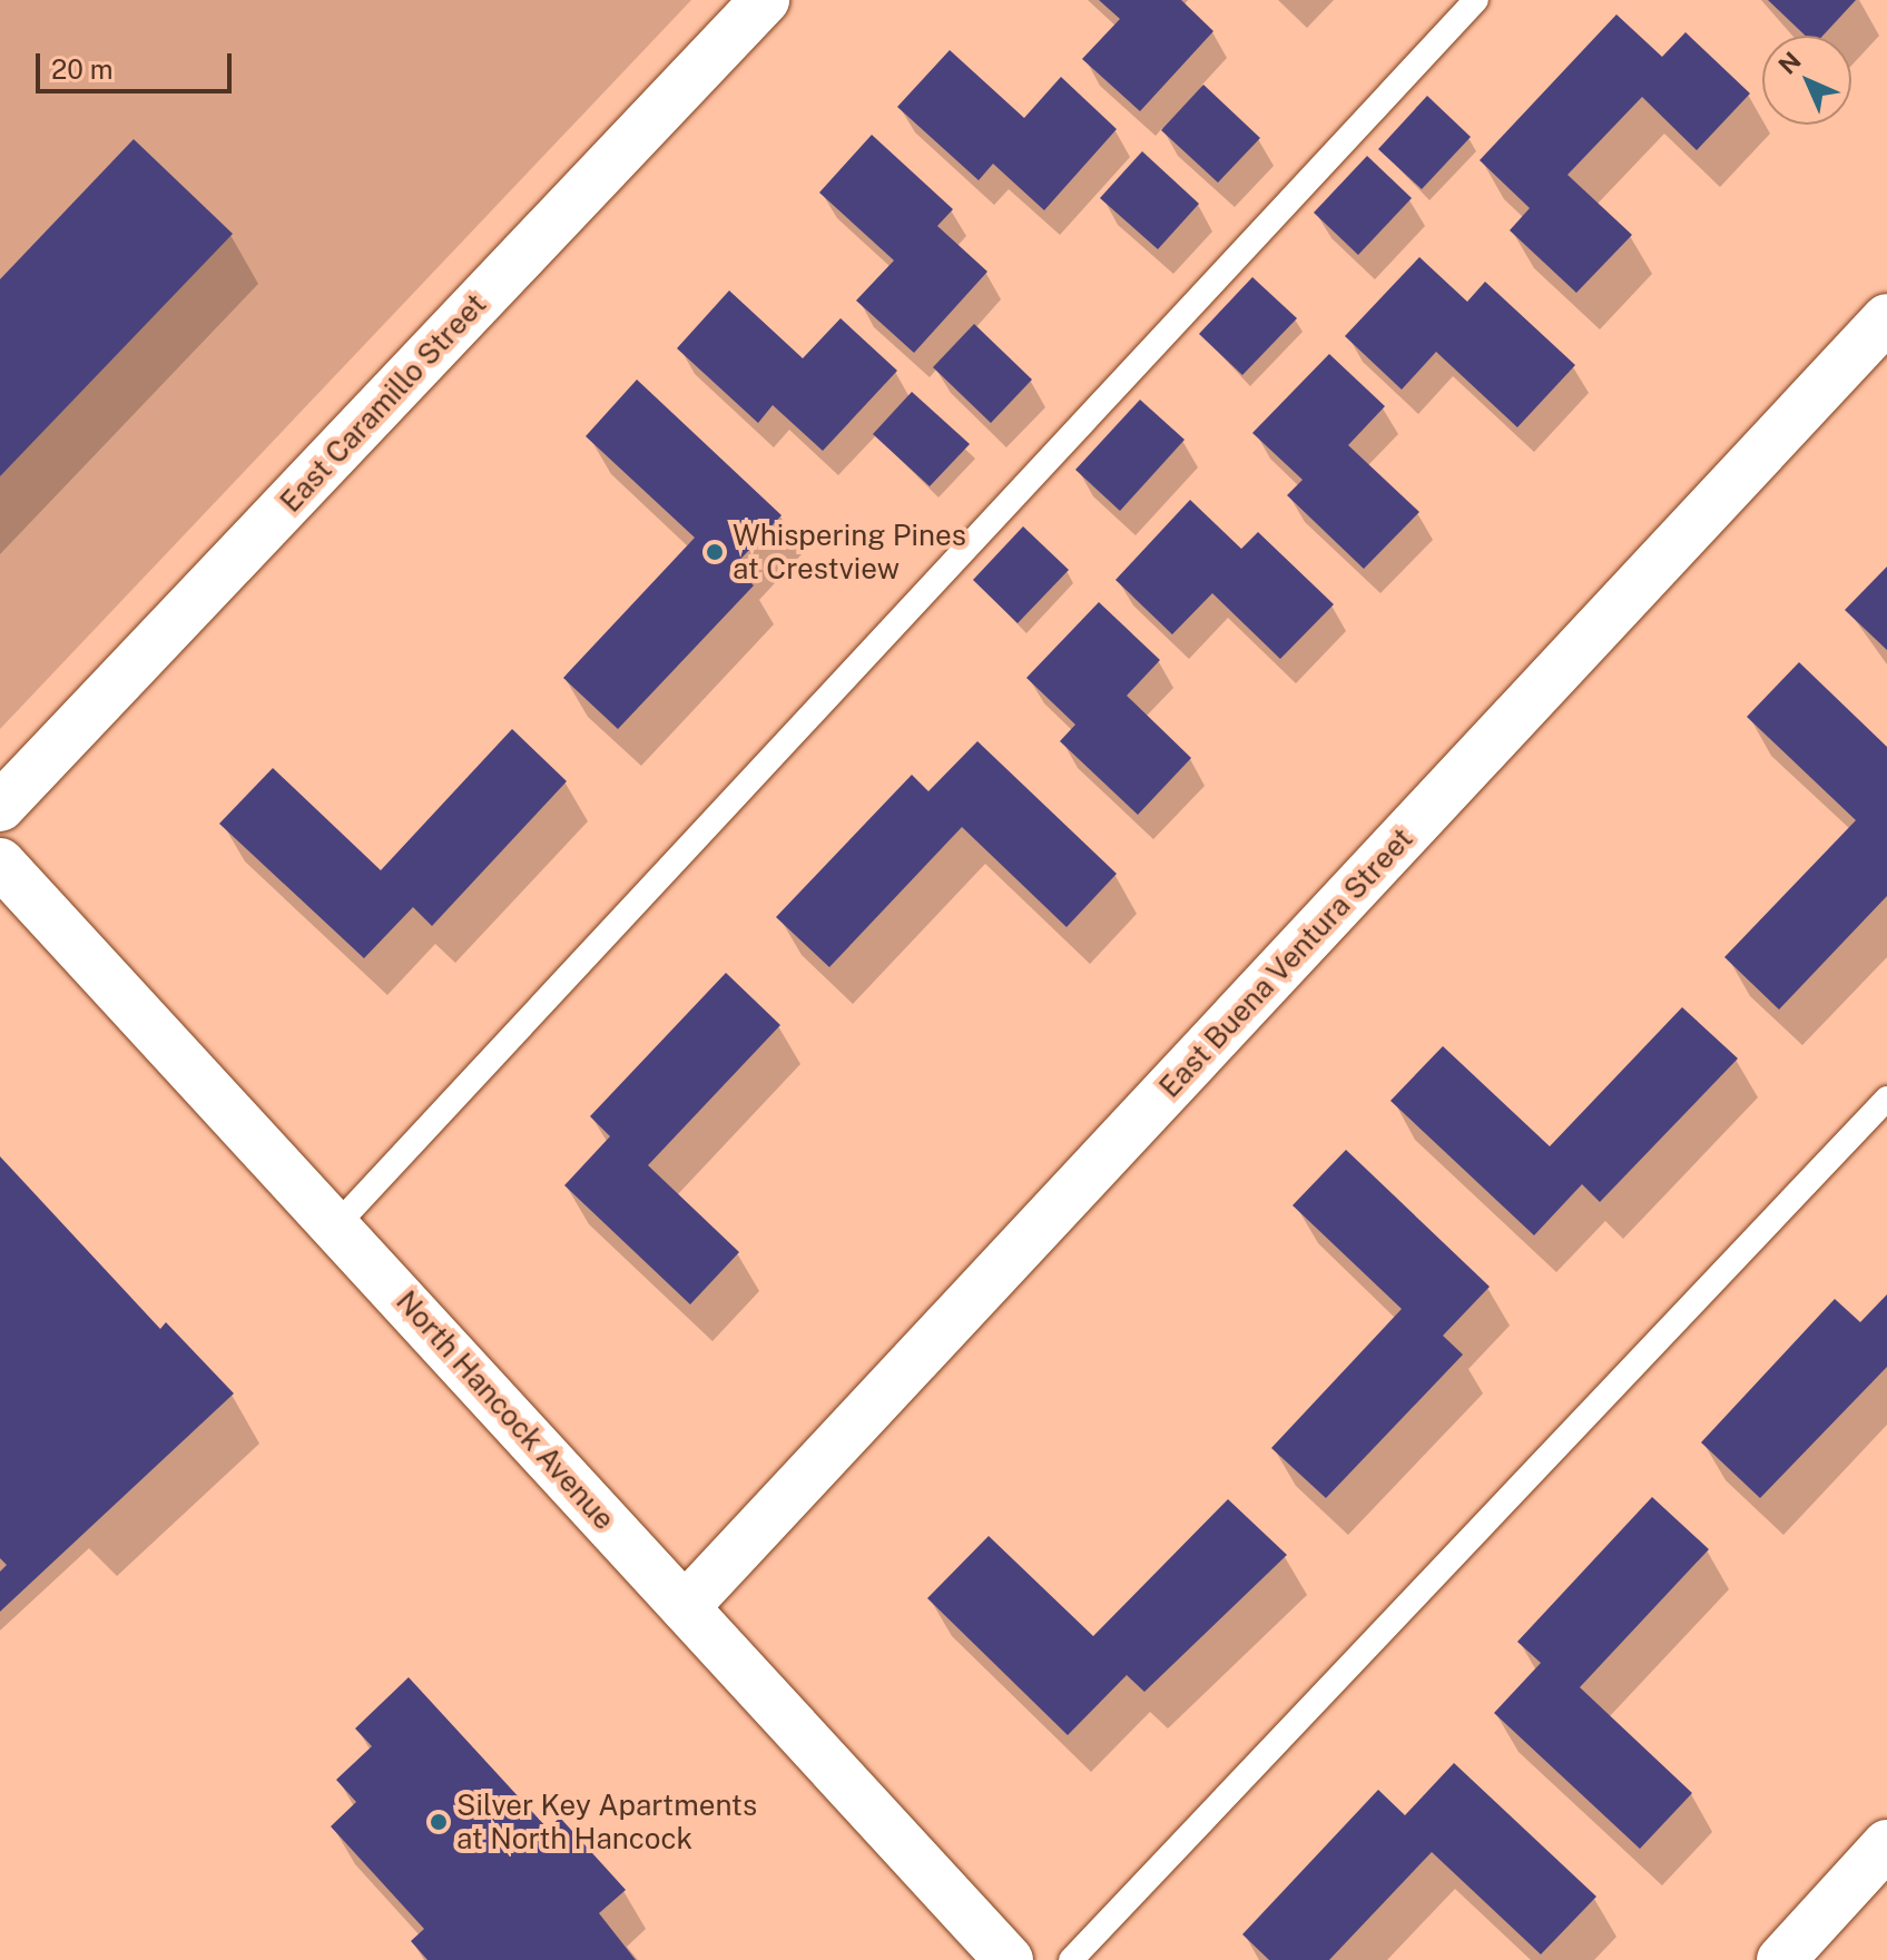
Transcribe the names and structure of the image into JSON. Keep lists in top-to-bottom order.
{
  "streets": {
    "street": ["East Caramillo Street", "East Buena Ventura Street", "North Hancock Avenue"]
  },
  "crossings": [
    ["East Buena Ventura Street", "North Hancock Avenue"]
  ],
  "places": ["Whispering Pines at Crestview", "Silver Key Apartments at North Hancock"],
  "scale_bar": "20 m",
  "north": "top left"
}
